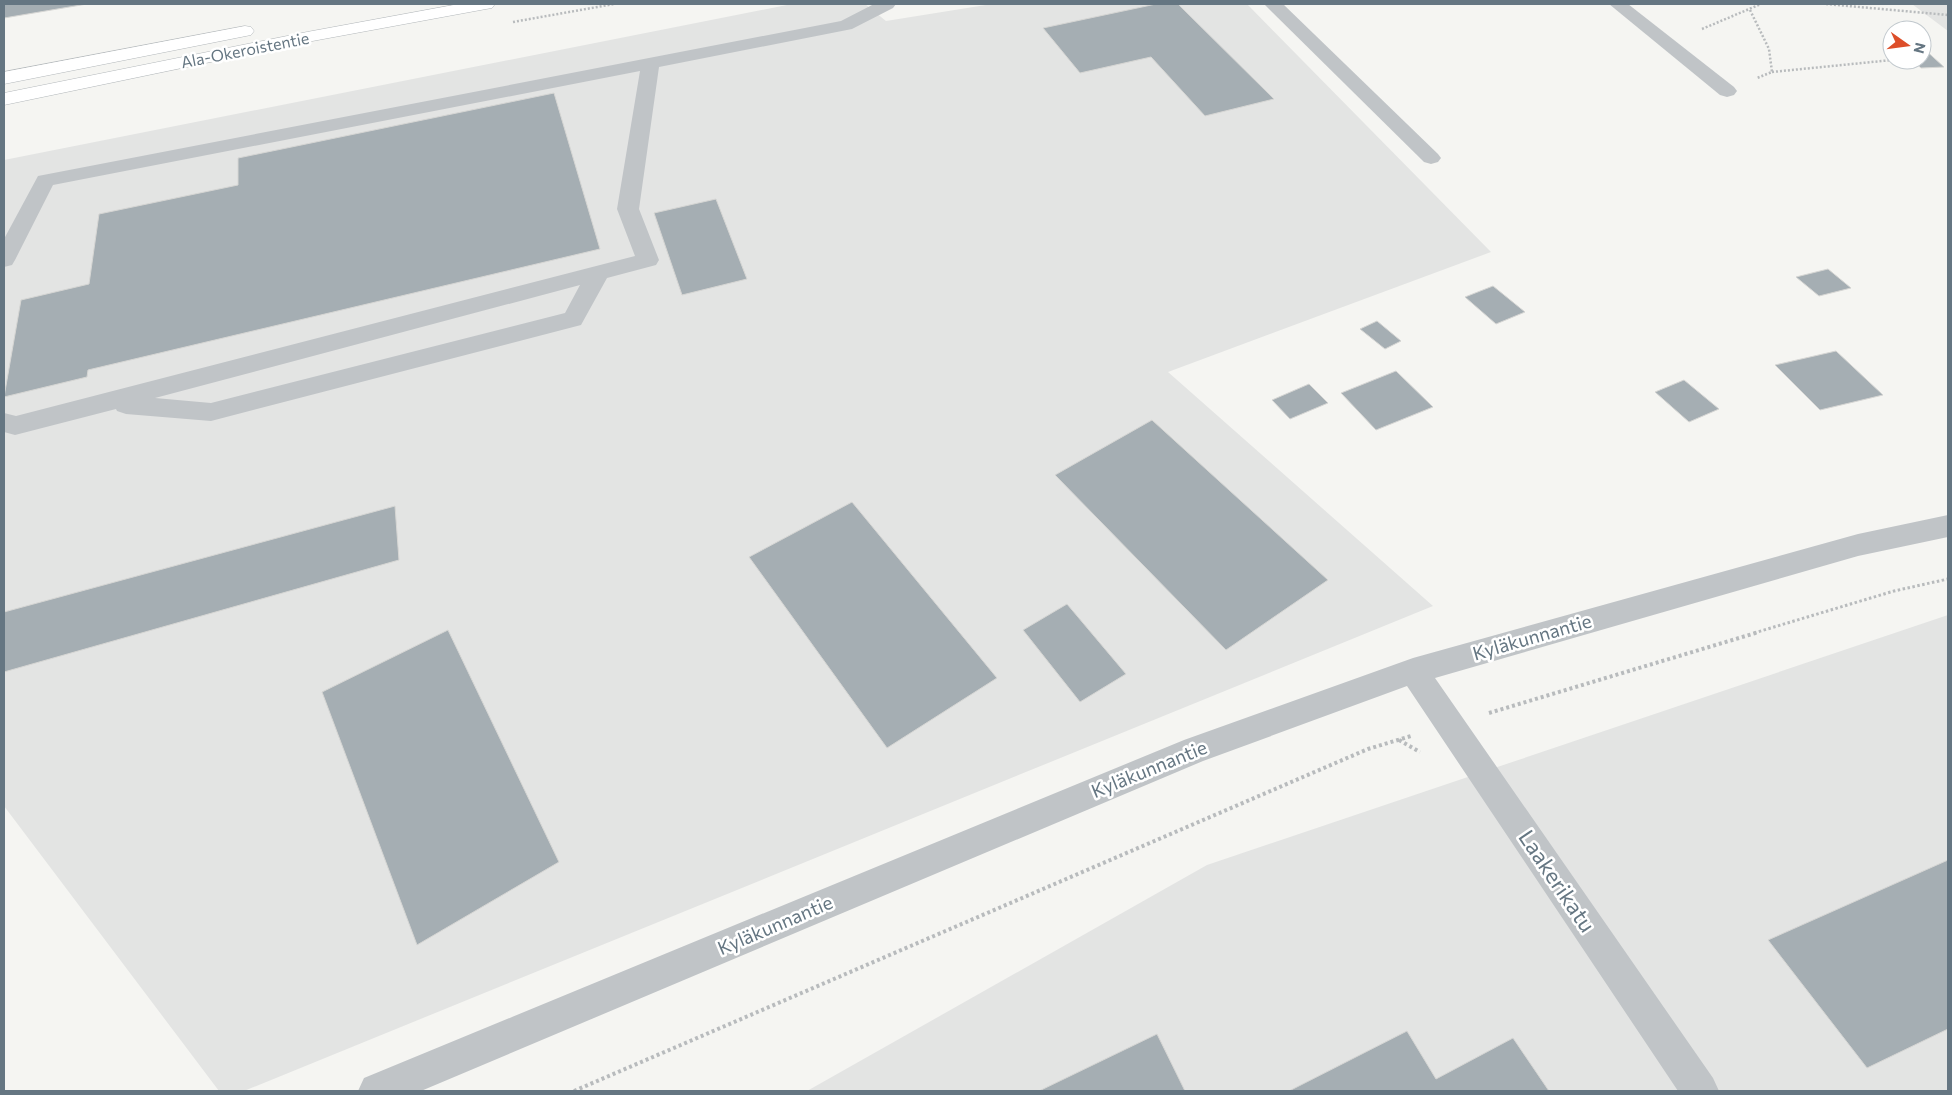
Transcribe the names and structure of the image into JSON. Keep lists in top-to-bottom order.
{
  "streets": {
    "main road": ["Ala-Okeroistentie"],
    "street": ["Kyläkunnantie", "Laakerikatu"]
  },
  "crossings": [
    ["Kyläkunnantie", "Laakerikatu"]
  ],
  "north": "right"
}
